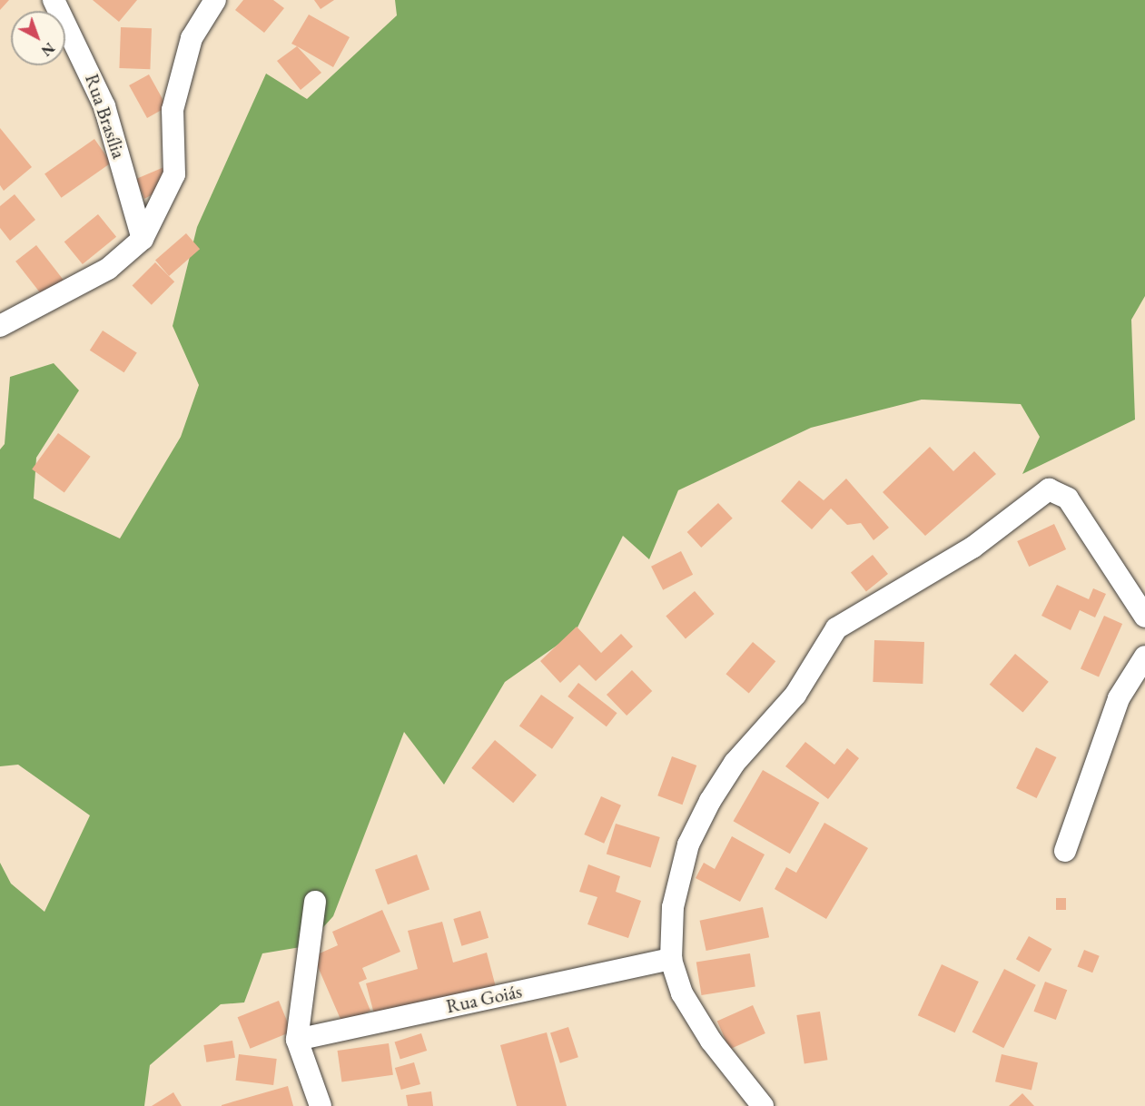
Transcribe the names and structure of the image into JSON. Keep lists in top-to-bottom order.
{
  "streets": {
    "street": ["Rua Brasília", "Rua Goiás"]
  },
  "north": "bottom right"
}
